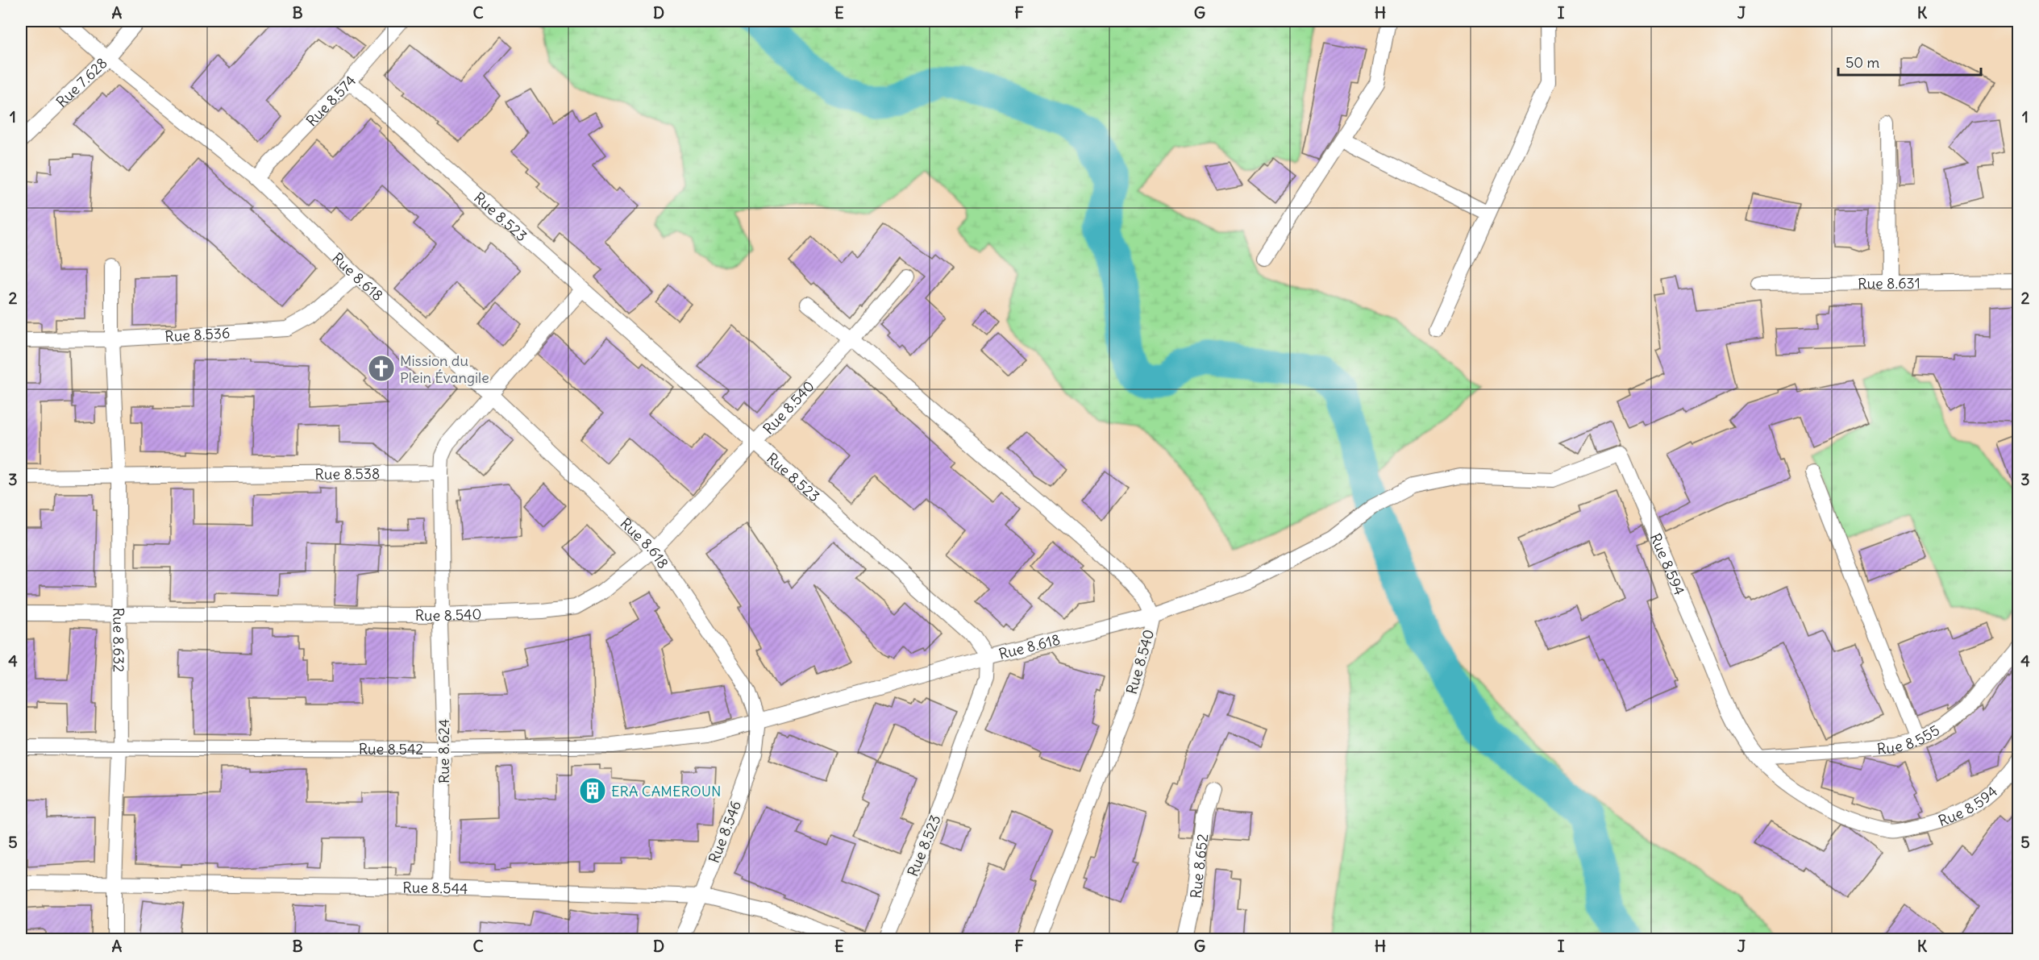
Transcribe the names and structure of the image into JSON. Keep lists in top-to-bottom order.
{
  "streets": {
    "street": [
      "Rue 7.628",
      "Rue 8.574",
      "Rue 8.523",
      "Rue 8.618",
      "Rue 8.631",
      "Rue 8.536",
      "Rue 8.540",
      "Rue 8.538",
      "Rue 8.594",
      "Rue 8.632",
      "Rue 8.555",
      "Rue 8.542",
      "Rue 8.624",
      "Rue 8.546",
      "Rue 8.652",
      "Rue 8.544"
    ]
  },
  "crossings": [
    ["Rue 7.628", "Rue 8.618"],
    ["Rue 8.574", "Rue 8.523"],
    ["Rue 8.574", "Rue 8.618"],
    ["Rue 8.523", "Rue 8.618"],
    ["Rue 8.523", "Rue 8.540"],
    ["Rue 8.618", "Rue 8.536"],
    ["Rue 8.618", "Rue 8.540"],
    ["Rue 8.618", "Rue 8.594"],
    ["Rue 8.618", "Rue 8.542"],
    ["Rue 8.618", "Rue 8.546"],
    ["Rue 8.536", "Rue 8.632"],
    ["Rue 8.540", "Rue 8.632"],
    ["Rue 8.540", "Rue 8.624"],
    ["Rue 8.538", "Rue 8.632"],
    ["Rue 8.538", "Rue 8.624"],
    ["Rue 8.594", "Rue 8.555"],
    ["Rue 8.632", "Rue 8.542"],
    ["Rue 8.632", "Rue 8.544"],
    ["Rue 8.542", "Rue 8.624"],
    ["Rue 8.542", "Rue 8.546"],
    ["Rue 8.624", "Rue 8.544"],
    ["Rue 8.546", "Rue 8.544"]
  ],
  "places": {
    "church": ["Mission du Plein Évangile"],
    "building": ["ERA CAMEROUN"]
  },
  "scale_bar": "50 m",
  "grid": {
    "columns": [
      "A",
      "B",
      "C",
      "D",
      "E",
      "F",
      "G",
      "H",
      "I",
      "J",
      "K"
    ],
    "rows": [
      "1",
      "2",
      "3",
      "4",
      "5"
    ]
  }
}
